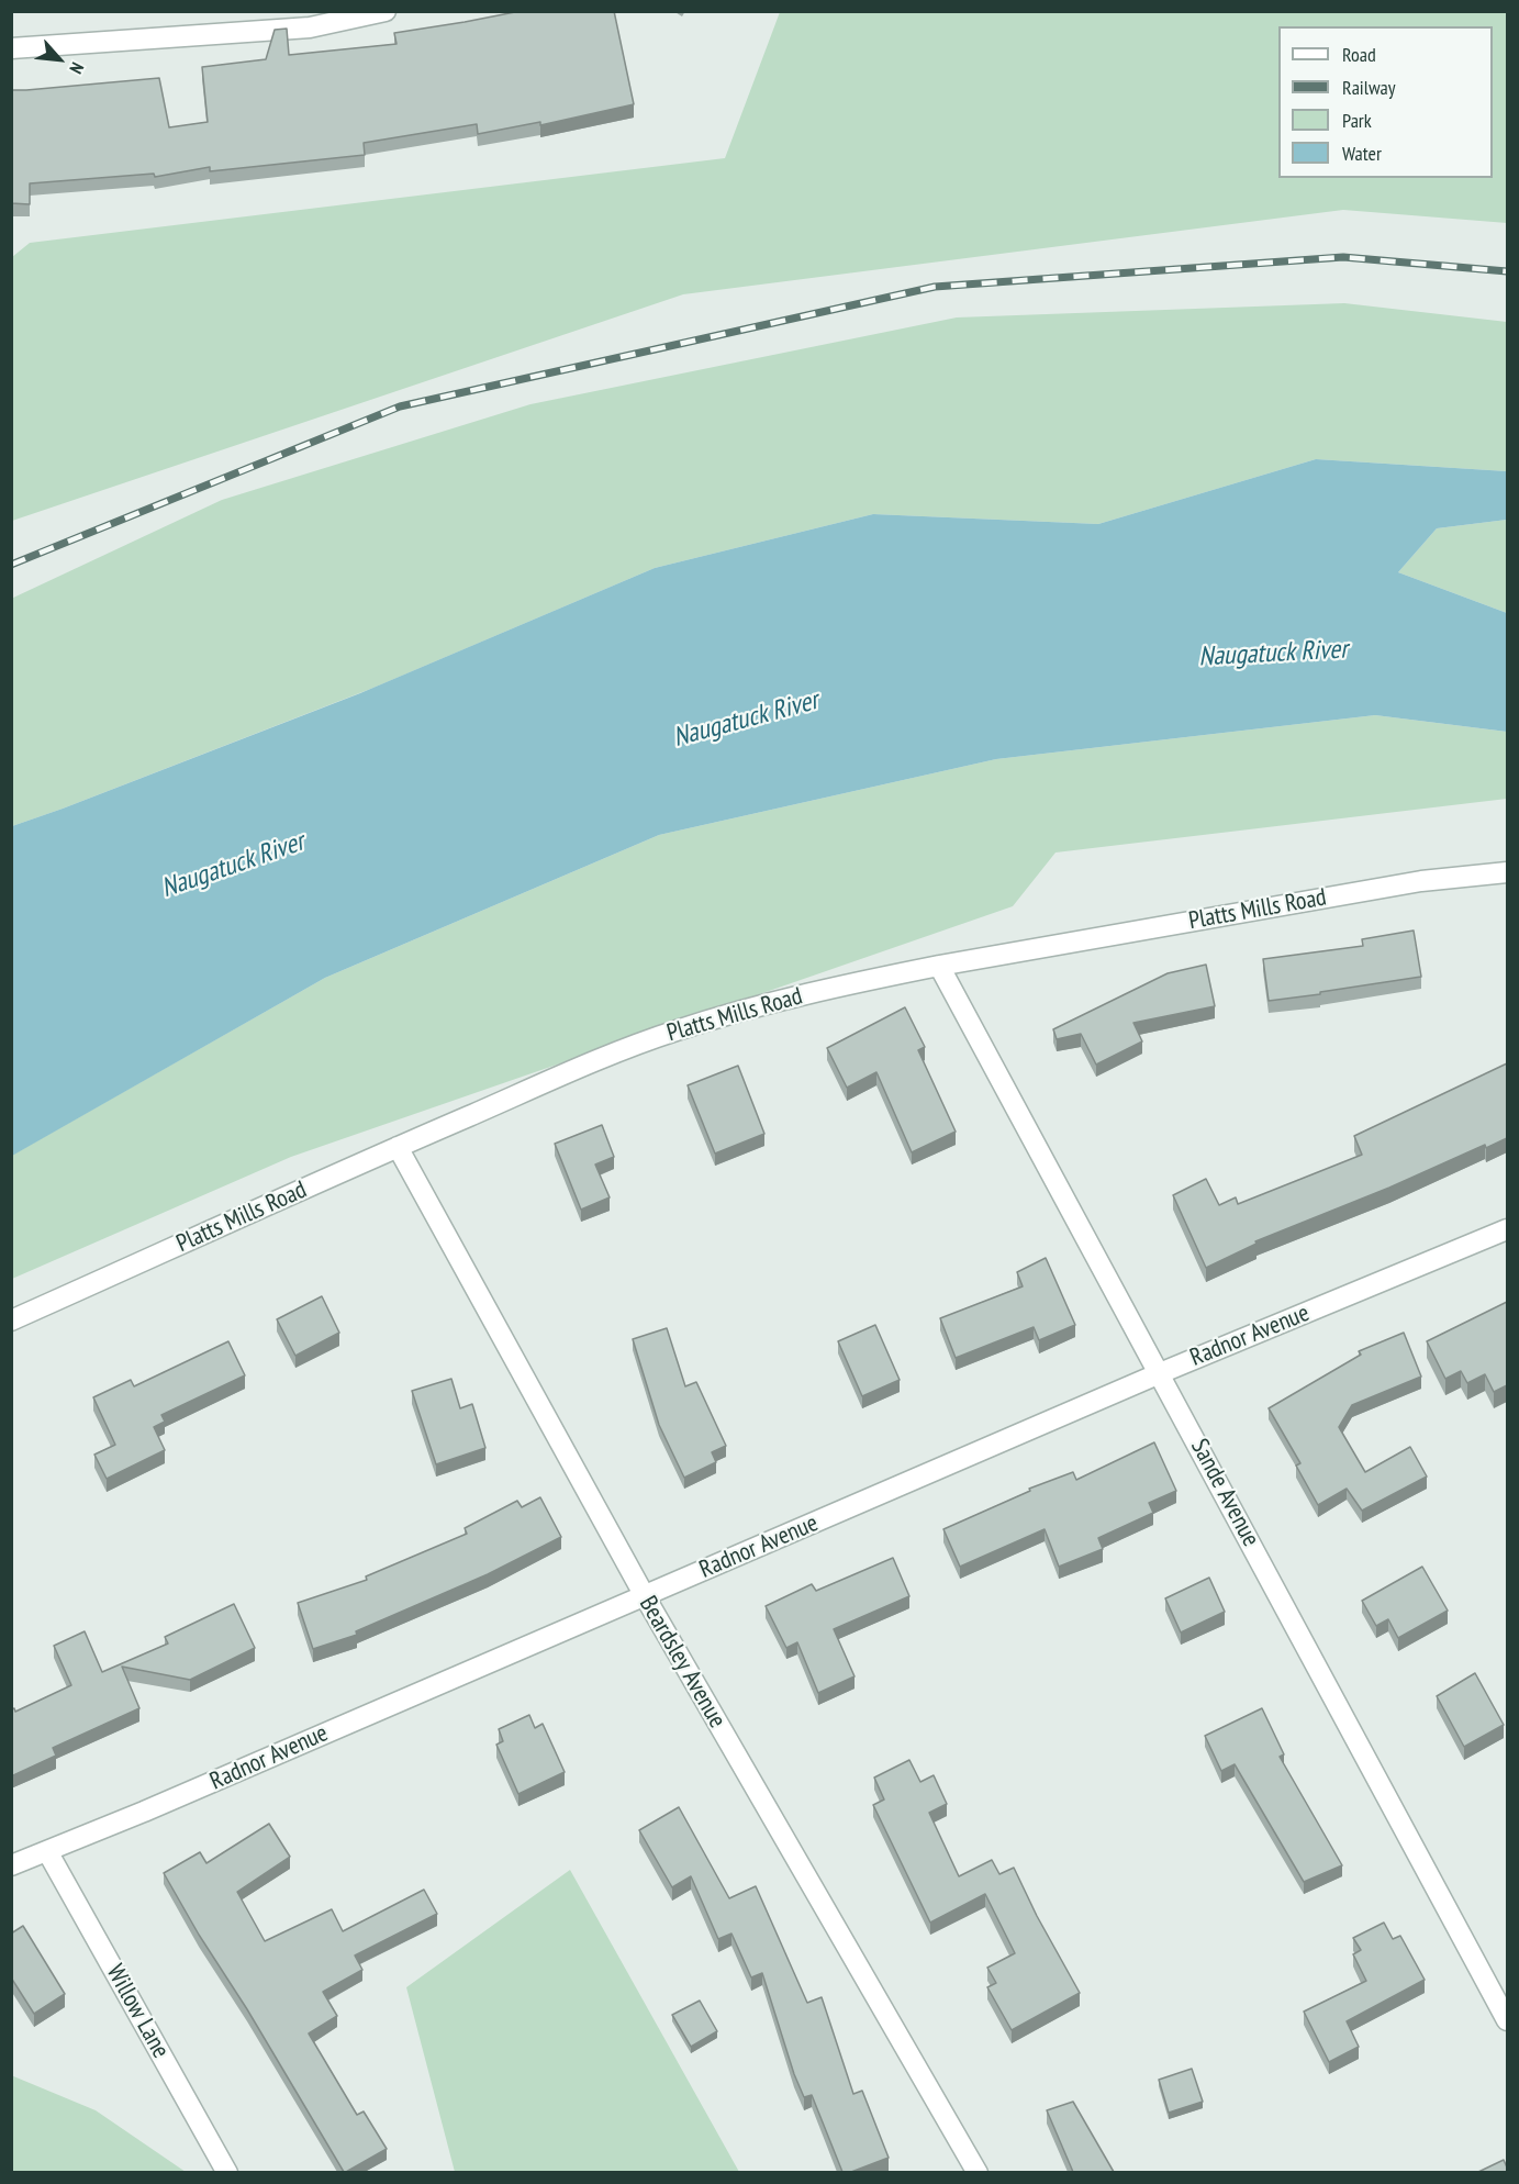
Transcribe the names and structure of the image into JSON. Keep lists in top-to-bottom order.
{
  "streets": {
    "street": [
      "Platts Mills Road",
      "Radnor Avenue",
      "Sande Avenue",
      "Beardsley Avenue",
      "Willow Lane"
    ]
  },
  "crossings": [
    ["Platts Mills Road", "Sande Avenue"],
    ["Platts Mills Road", "Beardsley Avenue"],
    ["Radnor Avenue", "Sande Avenue"],
    ["Radnor Avenue", "Beardsley Avenue"],
    ["Radnor Avenue", "Willow Lane"]
  ],
  "water": ["Naugatuck River"],
  "legend": [
    "Road",
    "Railway",
    "Park",
    "Water"
  ],
  "north": "bottom right"
}
